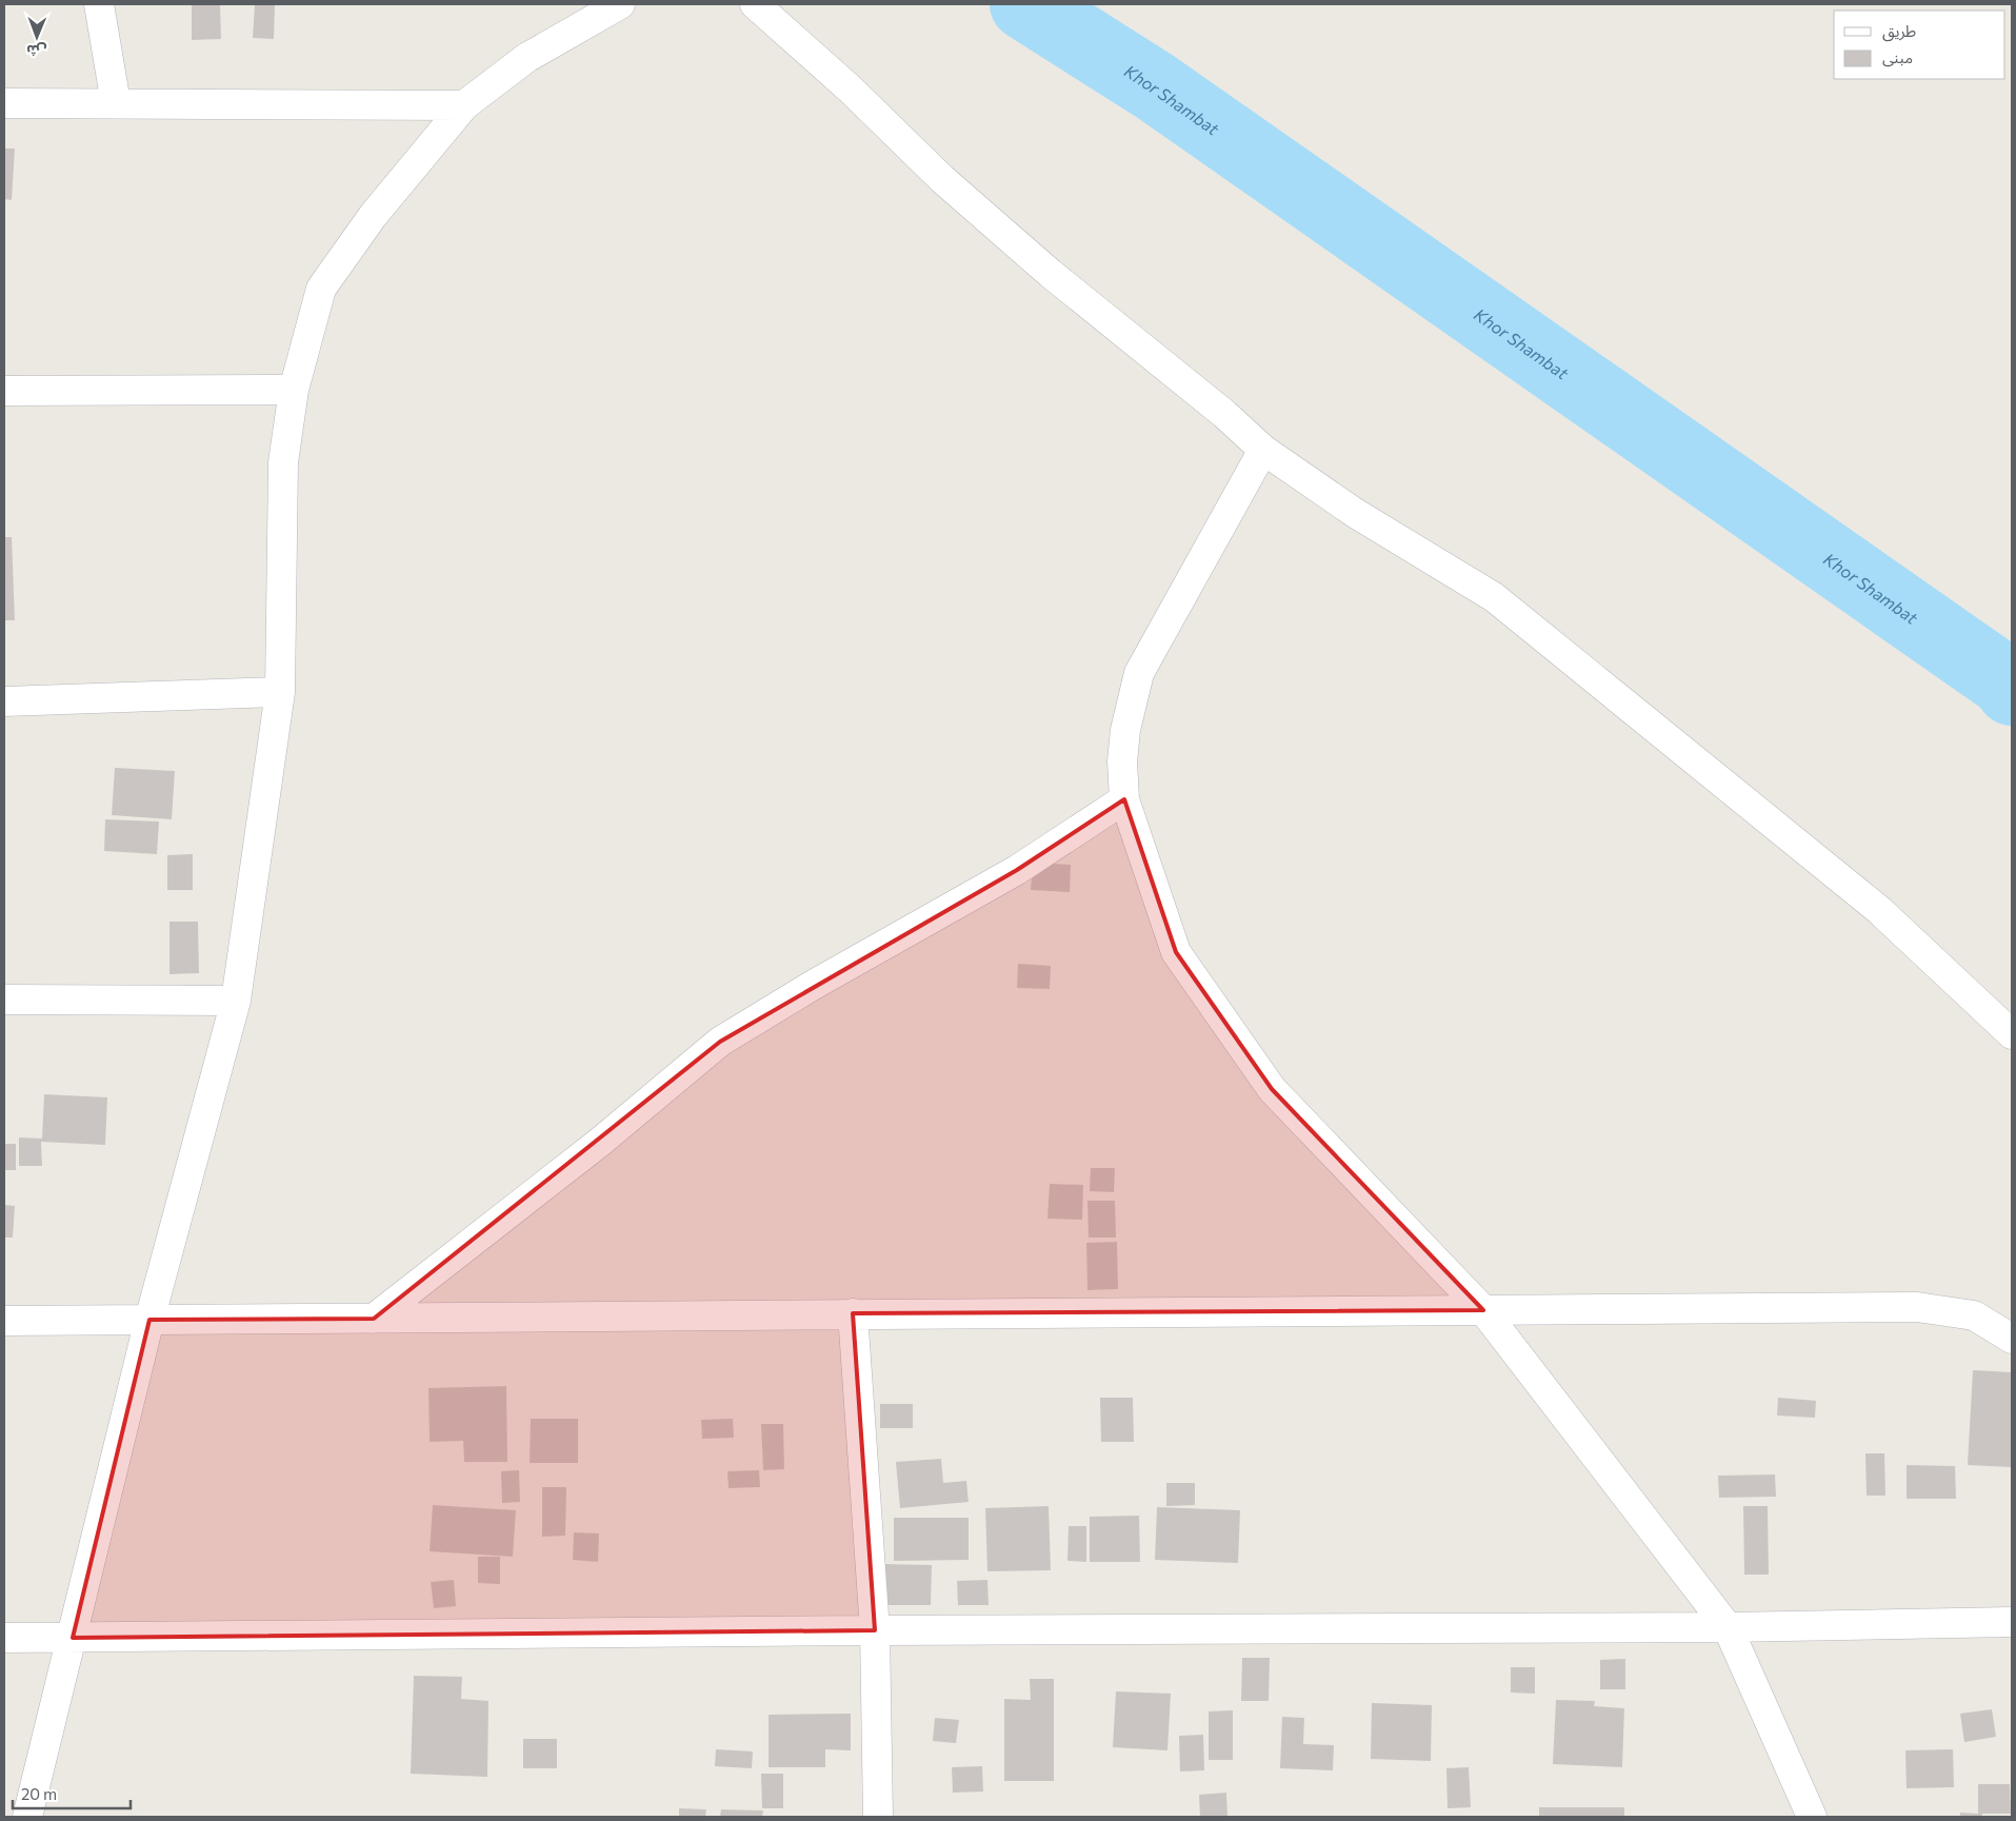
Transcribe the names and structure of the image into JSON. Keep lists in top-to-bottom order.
{
  "water": ["Khor Shambat"],
  "legend": ["طريق", "مبنى"],
  "scale_bar": "20 m",
  "north": "bottom"
}
